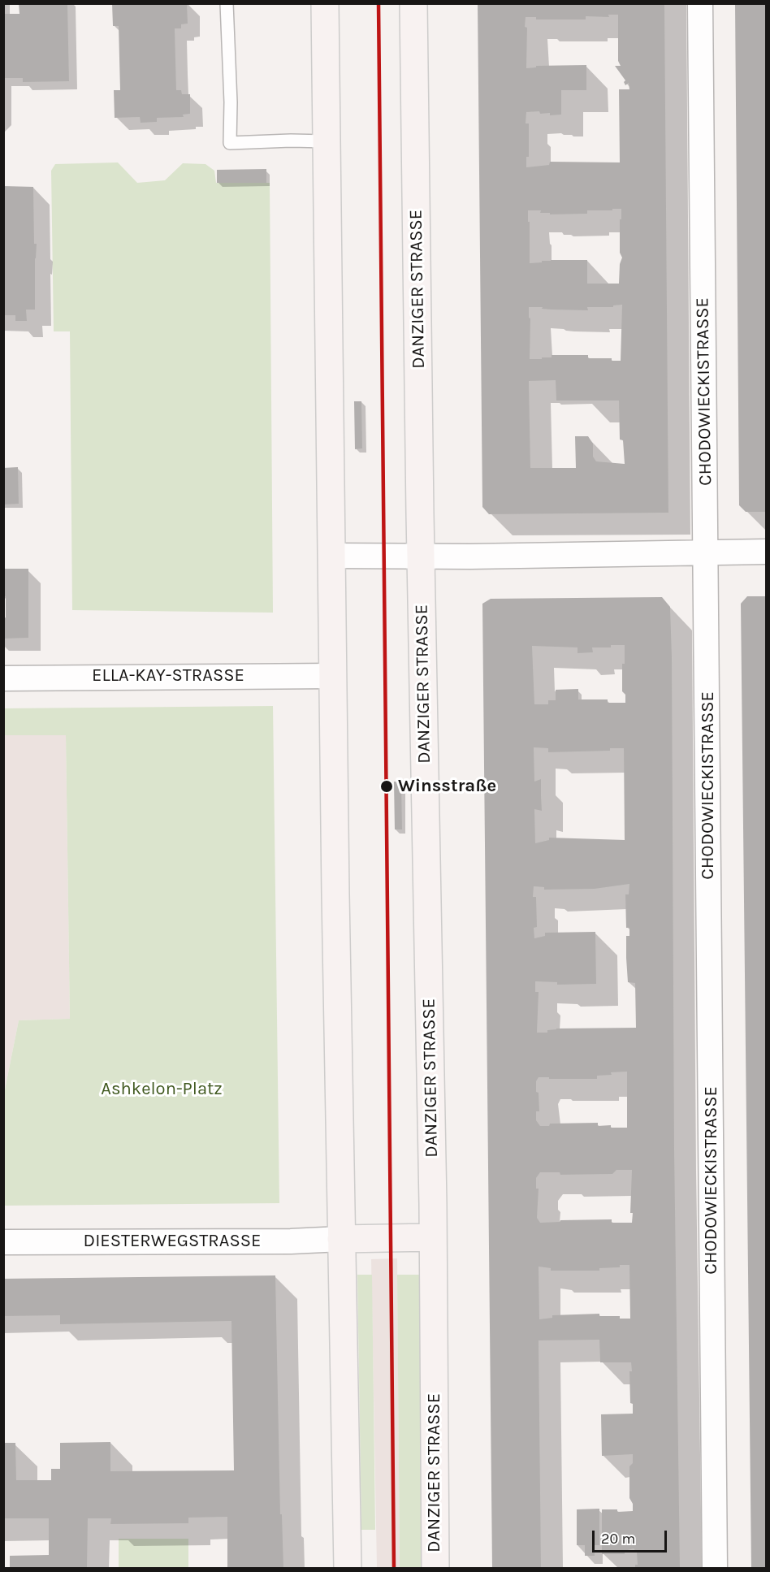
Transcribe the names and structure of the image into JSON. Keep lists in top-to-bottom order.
{
  "streets": {
    "main road": ["DANZIGER STRASSE"],
    "street": ["CHODOWIECKISTRASSE", "ELLA-KAY-STRASSE", "DIESTERWEGSTRASSE"]
  },
  "parks": ["Ashkelon-Platz"],
  "places": ["Winsstraße"],
  "scale_bar": "20 m"
}
